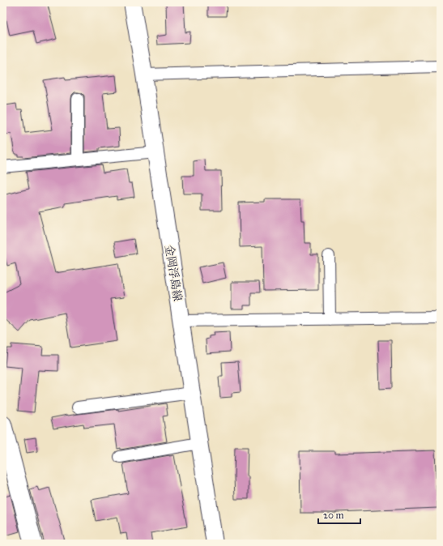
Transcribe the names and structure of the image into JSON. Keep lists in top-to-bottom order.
{
  "streets": {
    "street": ["金岡浮島線"]
  },
  "scale_bar": "20 m"
}
